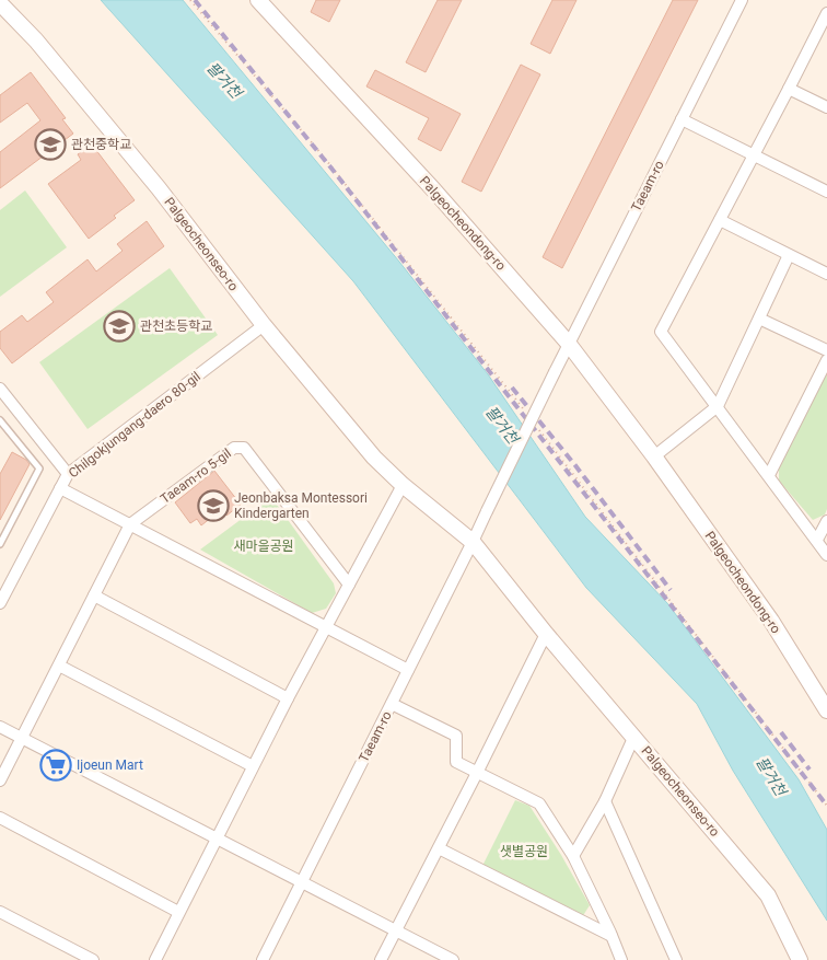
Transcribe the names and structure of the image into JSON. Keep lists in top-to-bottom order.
{
  "streets": {
    "main road": ["Palgeocheondong-ro", "Palgeocheonseo-ro"],
    "street": ["Taeam-ro", "Chilgokjungang-daero 80-gil", "Taeam-ro 5-gil"]
  },
  "crossings": [
    ["Taeam-ro", "Palgeocheondong-ro"],
    ["Taeam-ro", "Palgeocheonseo-ro"],
    ["Palgeocheonseo-ro", "Chilgokjungang-daero 80-gil"]
  ],
  "water": ["팔거천"],
  "parks": ["새마을공원", "샛별공원"],
  "places": {
    "school or university": ["관천중학교", "관천초등학교", "Jeonbaksa Montessori Kindergarten"],
    "supermarket": ["Ijoeun Mart"]
  }
}
